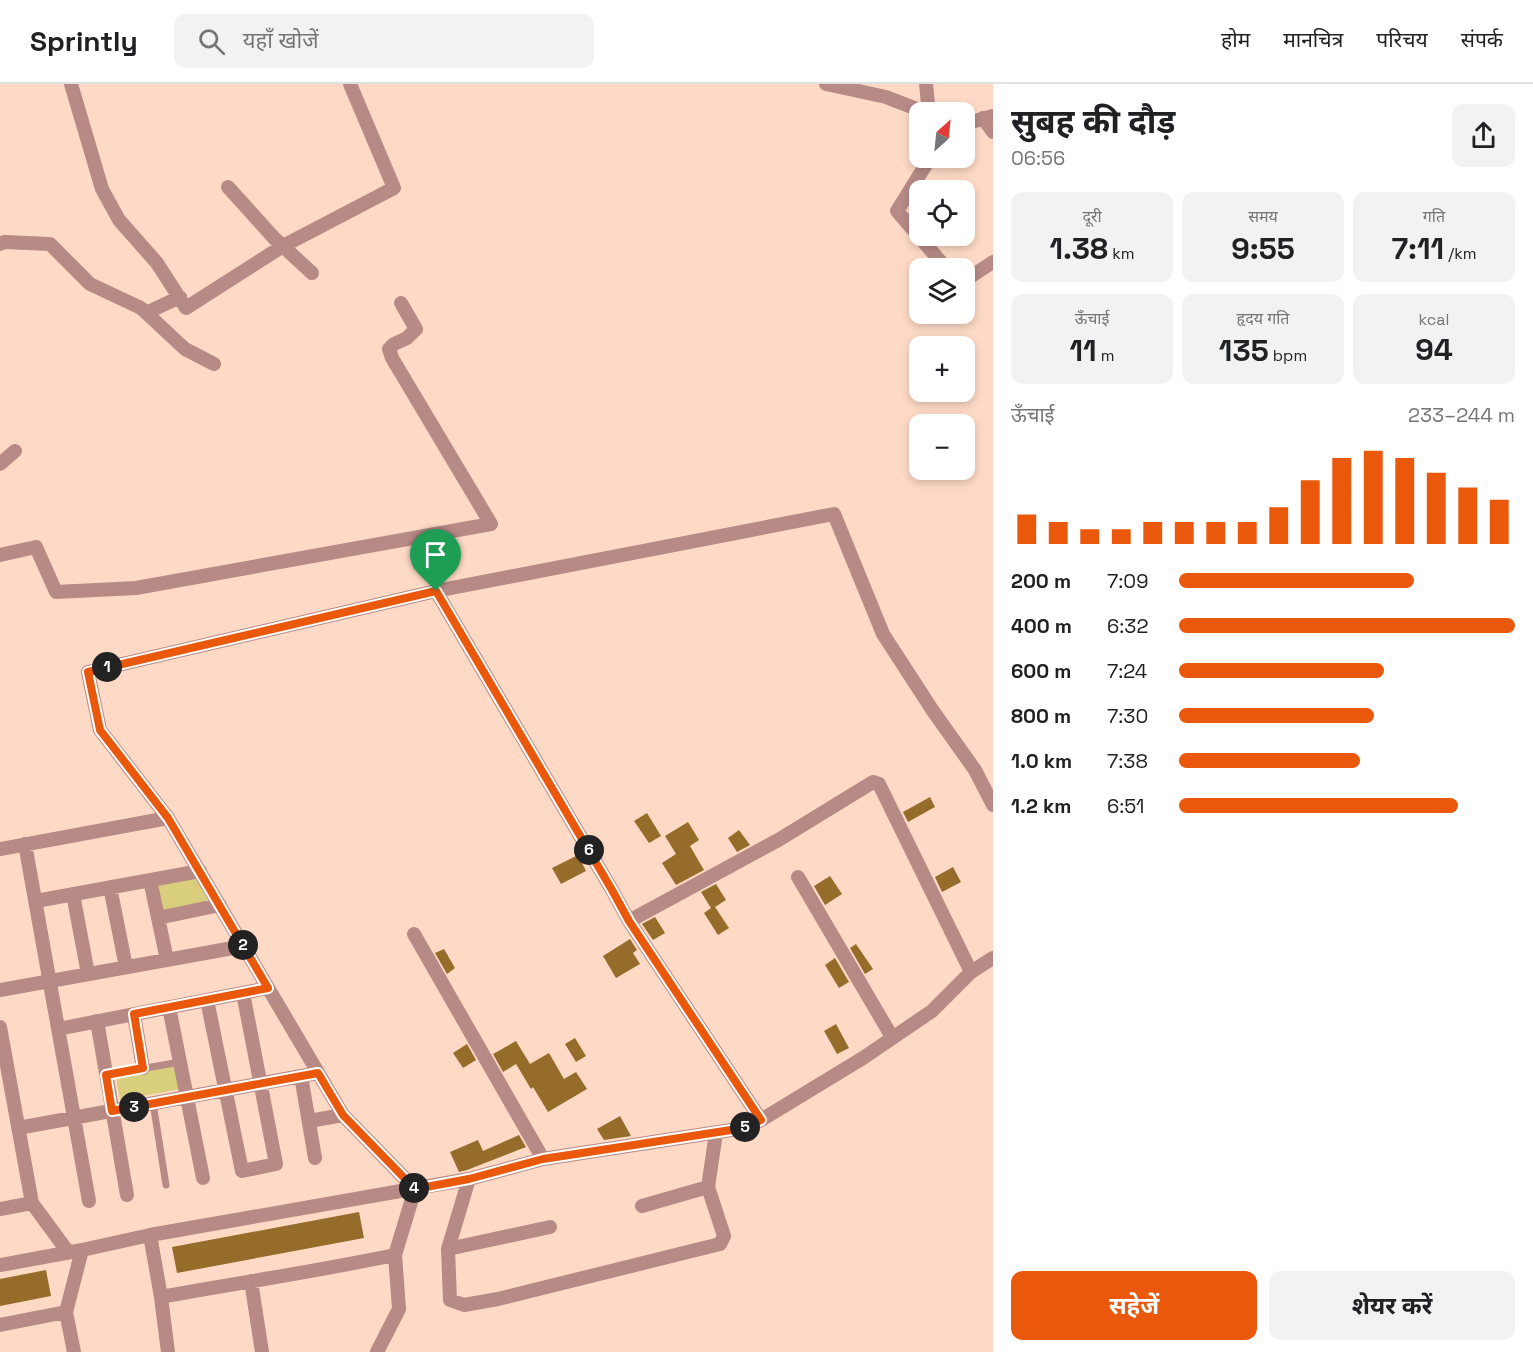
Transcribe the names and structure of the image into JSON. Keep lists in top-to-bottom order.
{
  "north": "top right",
  "page": {
    "header": "Sprintly",
    "search": "यहाँ खोजें",
    "nav": [
      "होम",
      "मानचित्र",
      "परिचय",
      "संपर्क"
    ],
    "heading": ["सुबह की दौड़", "06:56"],
    "map_buttons": ["+", "−"],
    "stats": [
      ["दूरी", "1.38 km"],
      ["समय", "9:55"],
      ["गति", "7:11 /km"],
      ["ऊँचाई", "11 m"],
      ["हृदय गति", "135 bpm"],
      ["kcal", "94"]
    ],
    "chart": ["ऊँचाई", "233–244 m"],
    "list": [
      {
        "name": "200 m",
        "note": "7:09"
      },
      {
        "name": "400 m",
        "note": "6:32"
      },
      {
        "name": "600 m",
        "note": "7:24"
      },
      {
        "name": "800 m",
        "note": "7:30"
      },
      {
        "name": "1.0 km",
        "note": "7:38"
      },
      {
        "name": "1.2 km",
        "note": "6:51"
      }
    ],
    "pins": [
      "1",
      "6",
      "2",
      "3",
      "5",
      "4"
    ],
    "buttons": ["सहेजें", "शेयर करें"]
  }
}
